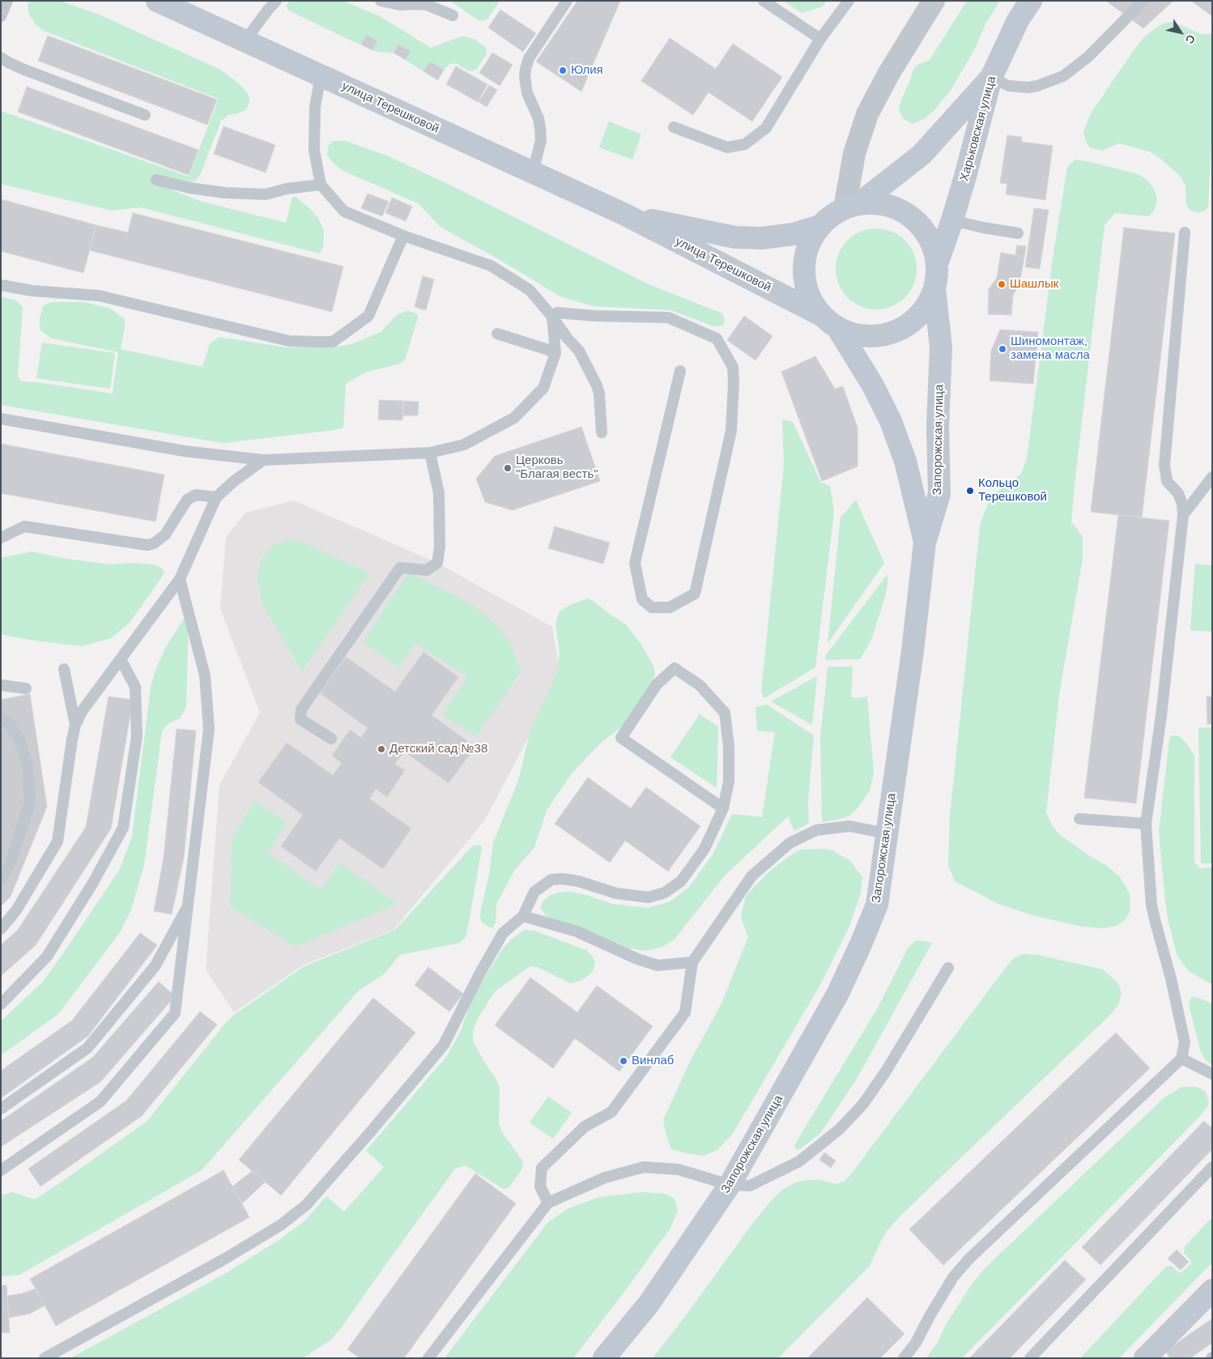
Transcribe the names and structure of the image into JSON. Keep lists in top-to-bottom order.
{
  "streets": {
    "main road": ["улица Терешковой", "Харьковская улица", "Запорожская улица"]
  },
  "crossings": [
    ["улица Терешковой", "Харьковская улица"],
    ["улица Терешковой", "Запорожская улица"],
    ["Харьковская улица", "Запорожская улица"]
  ],
  "places": [
    "Юлия",
    "Шашлык",
    "Шиномонтаж, замена масла",
    "Церковь \"Благая весть\"",
    "Кольцо Терешковой",
    "Детский сад №38",
    "Винлаб"
  ],
  "north": "bottom right"
}
